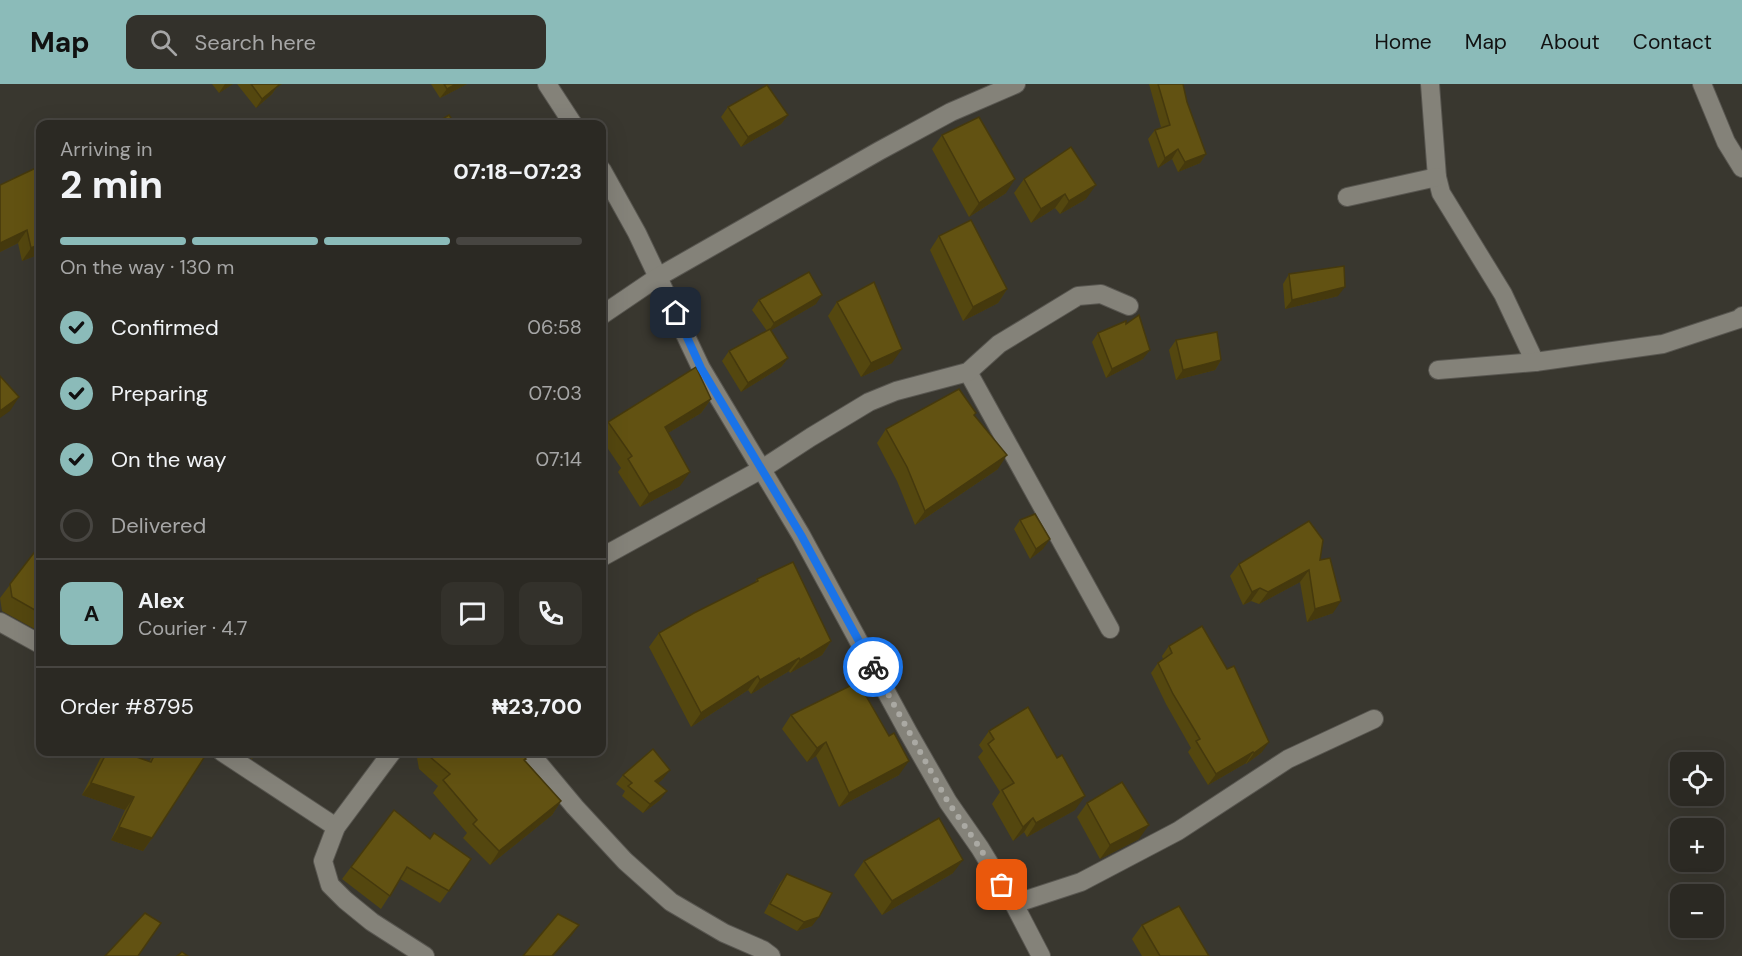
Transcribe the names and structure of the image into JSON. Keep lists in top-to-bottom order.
{
  "page": {
    "header": "Map",
    "search": "Search here",
    "nav": [
      "Home",
      "Map",
      "About",
      "Contact"
    ],
    "heading": ["2 min", "Arriving in", "07:18–07:23"],
    "panel": [
      "Alex",
      "Courier · 4.7",
      "Order #8795",
      "₦23,700"
    ],
    "bar": "On the way · 130 m",
    "list": [
      ["Confirmed", "06:58"],
      ["Preparing", "07:03"],
      ["On the way", "07:14"],
      "Delivered"
    ],
    "round": "A",
    "map_buttons": ["+", "−"]
  }
}
